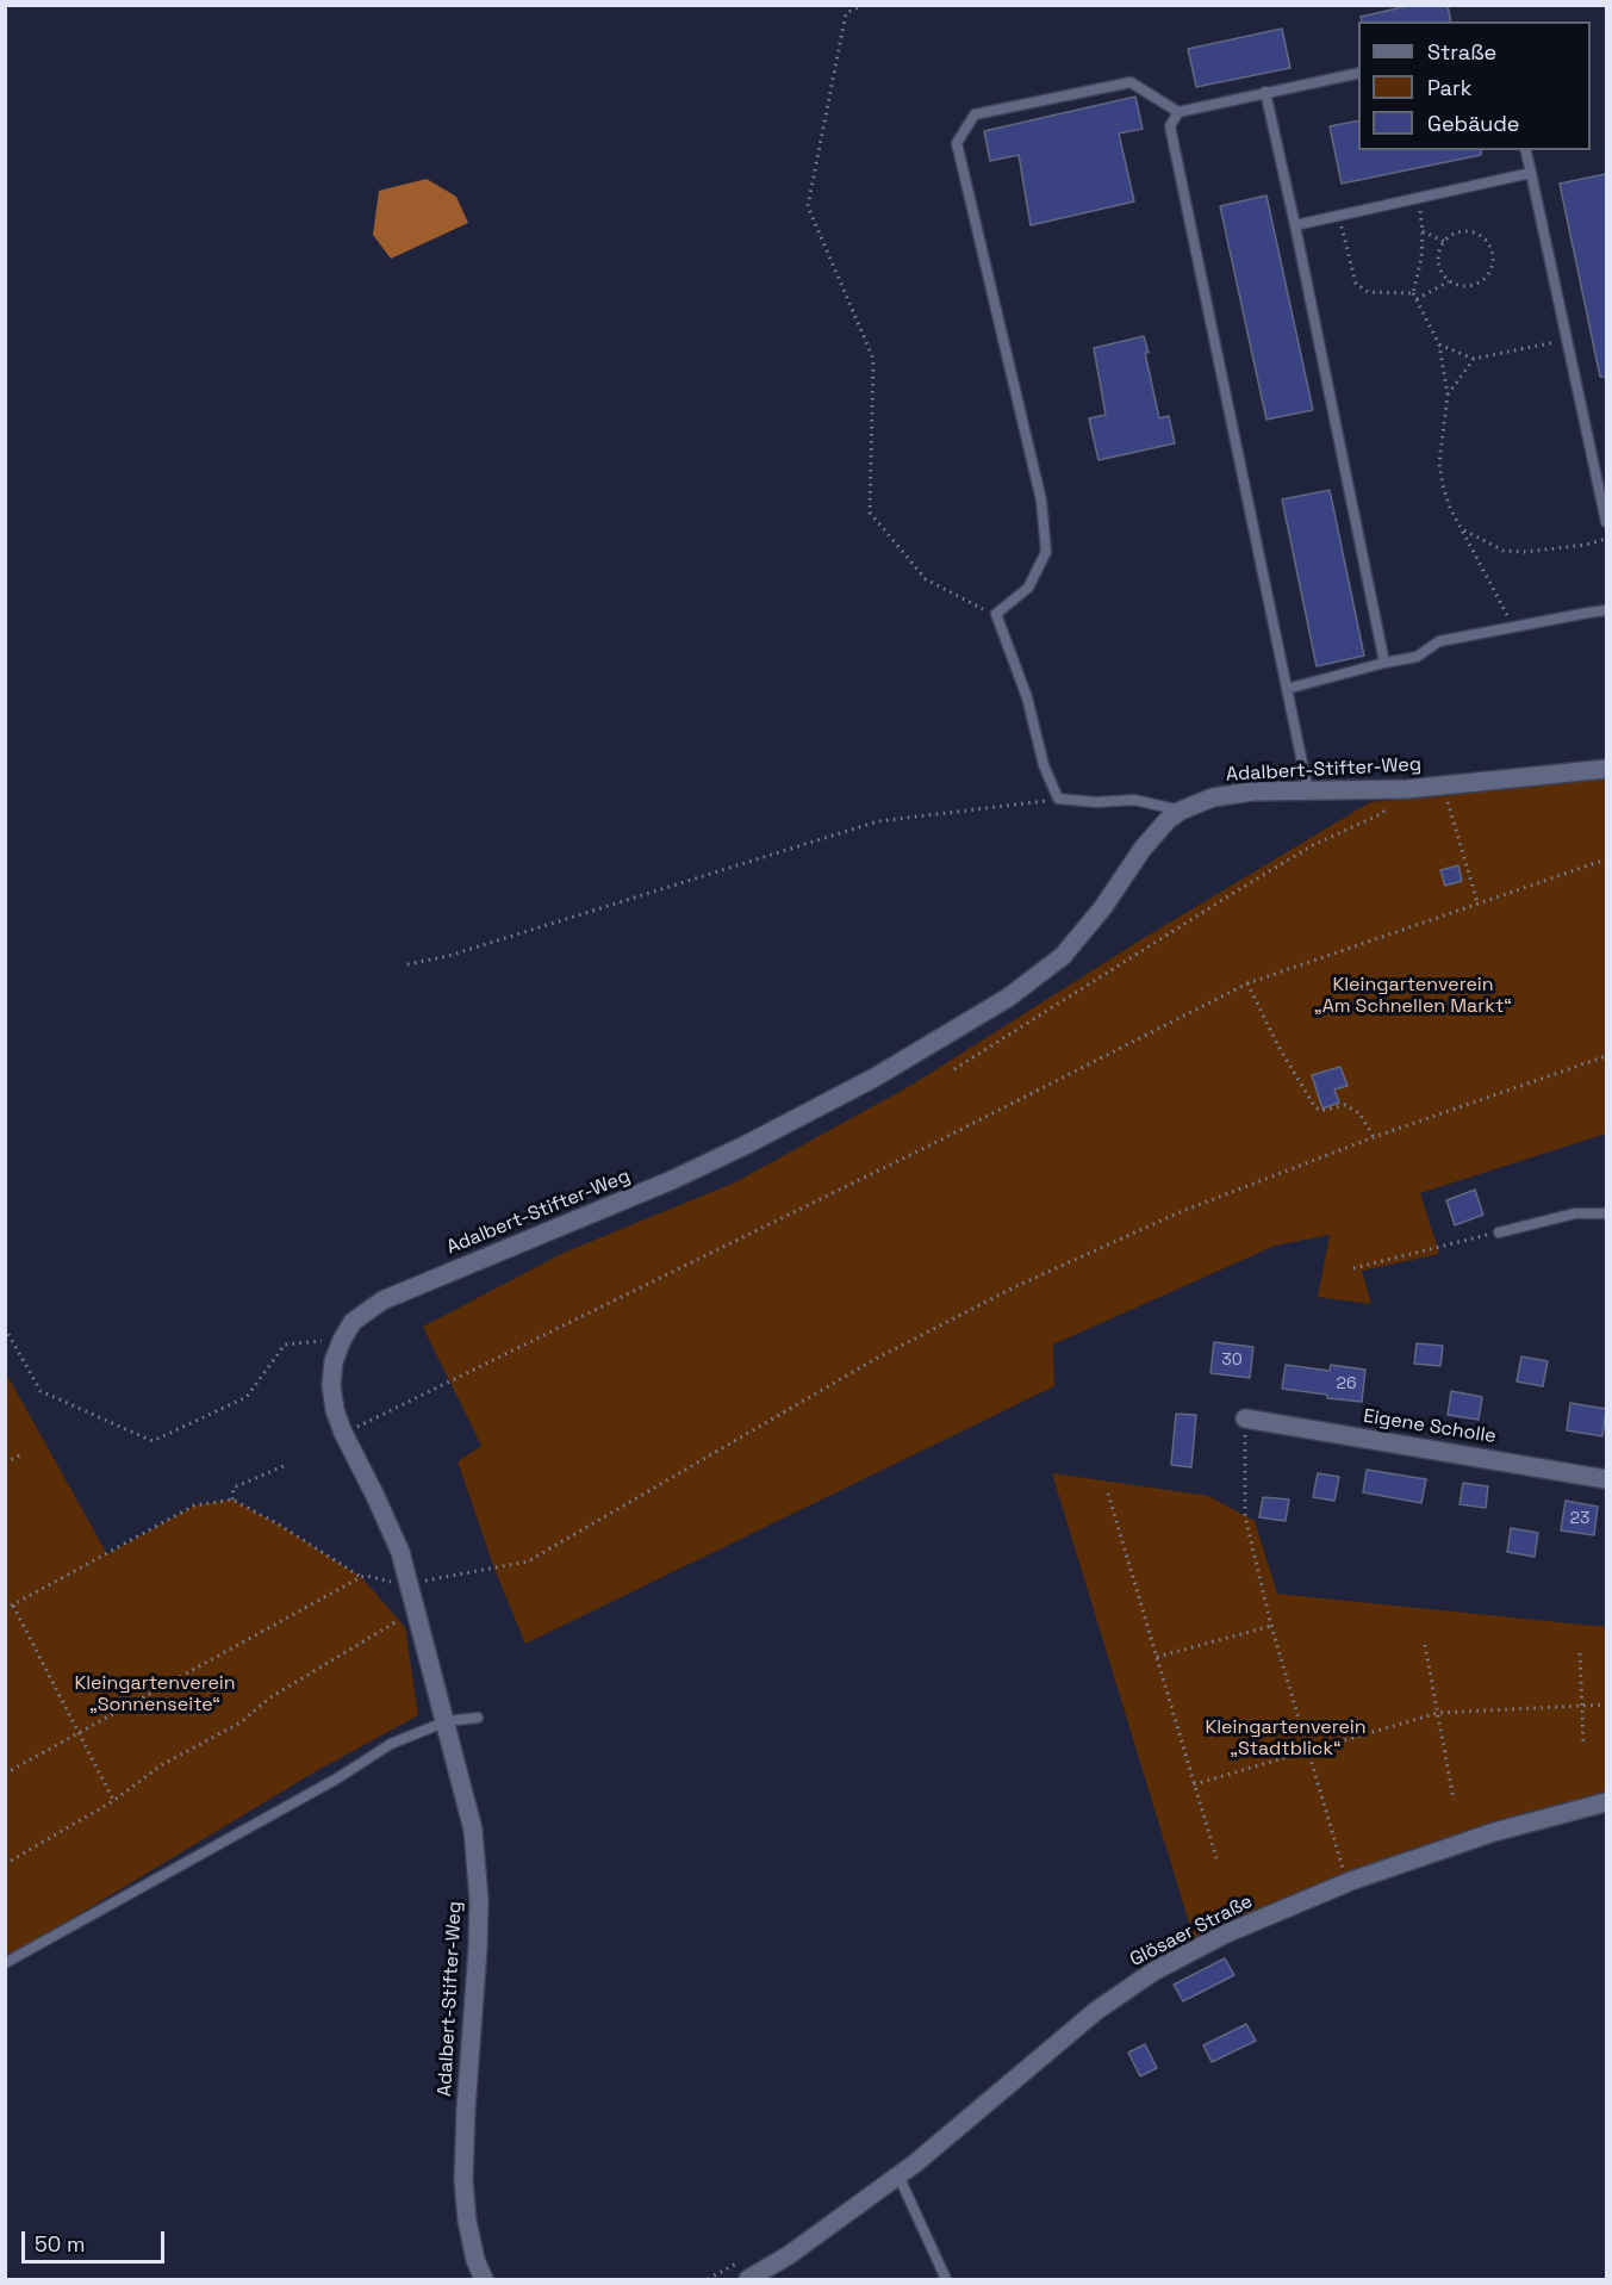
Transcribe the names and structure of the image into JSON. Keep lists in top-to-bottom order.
{
  "streets": {
    "street": ["Adalbert-Stifter-Weg", "Eigene Scholle", "Glösaer Straße"]
  },
  "parks": ["Kleingartenverein „Am Schnellen Markt“", "Kleingartenverein „Sonnenseite“", "Kleingartenverein „Stadtblick“"],
  "house_numbers": ["30", "26", "23"],
  "legend": ["Straße", "Park", "Gebäude"],
  "scale_bar": "50 m"
}
